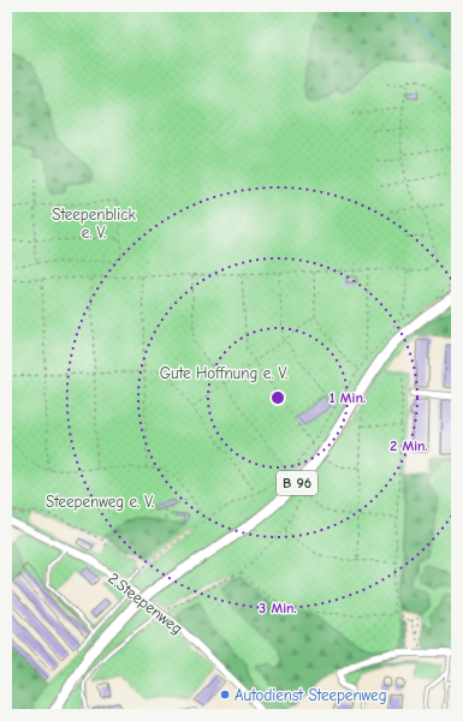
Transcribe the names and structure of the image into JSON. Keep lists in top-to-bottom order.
{
  "streets": {
    "main road": ["B 96"],
    "street": ["2.Steepenweg"]
  },
  "parks": ["Steepenblick e. V.", "Gute Hoffnung e. V.", "Steepenweg e. V."],
  "places": ["Autodienst Steepenweg"],
  "rings": ["1 Min.", "2 Min.", "3 Min."]
}
